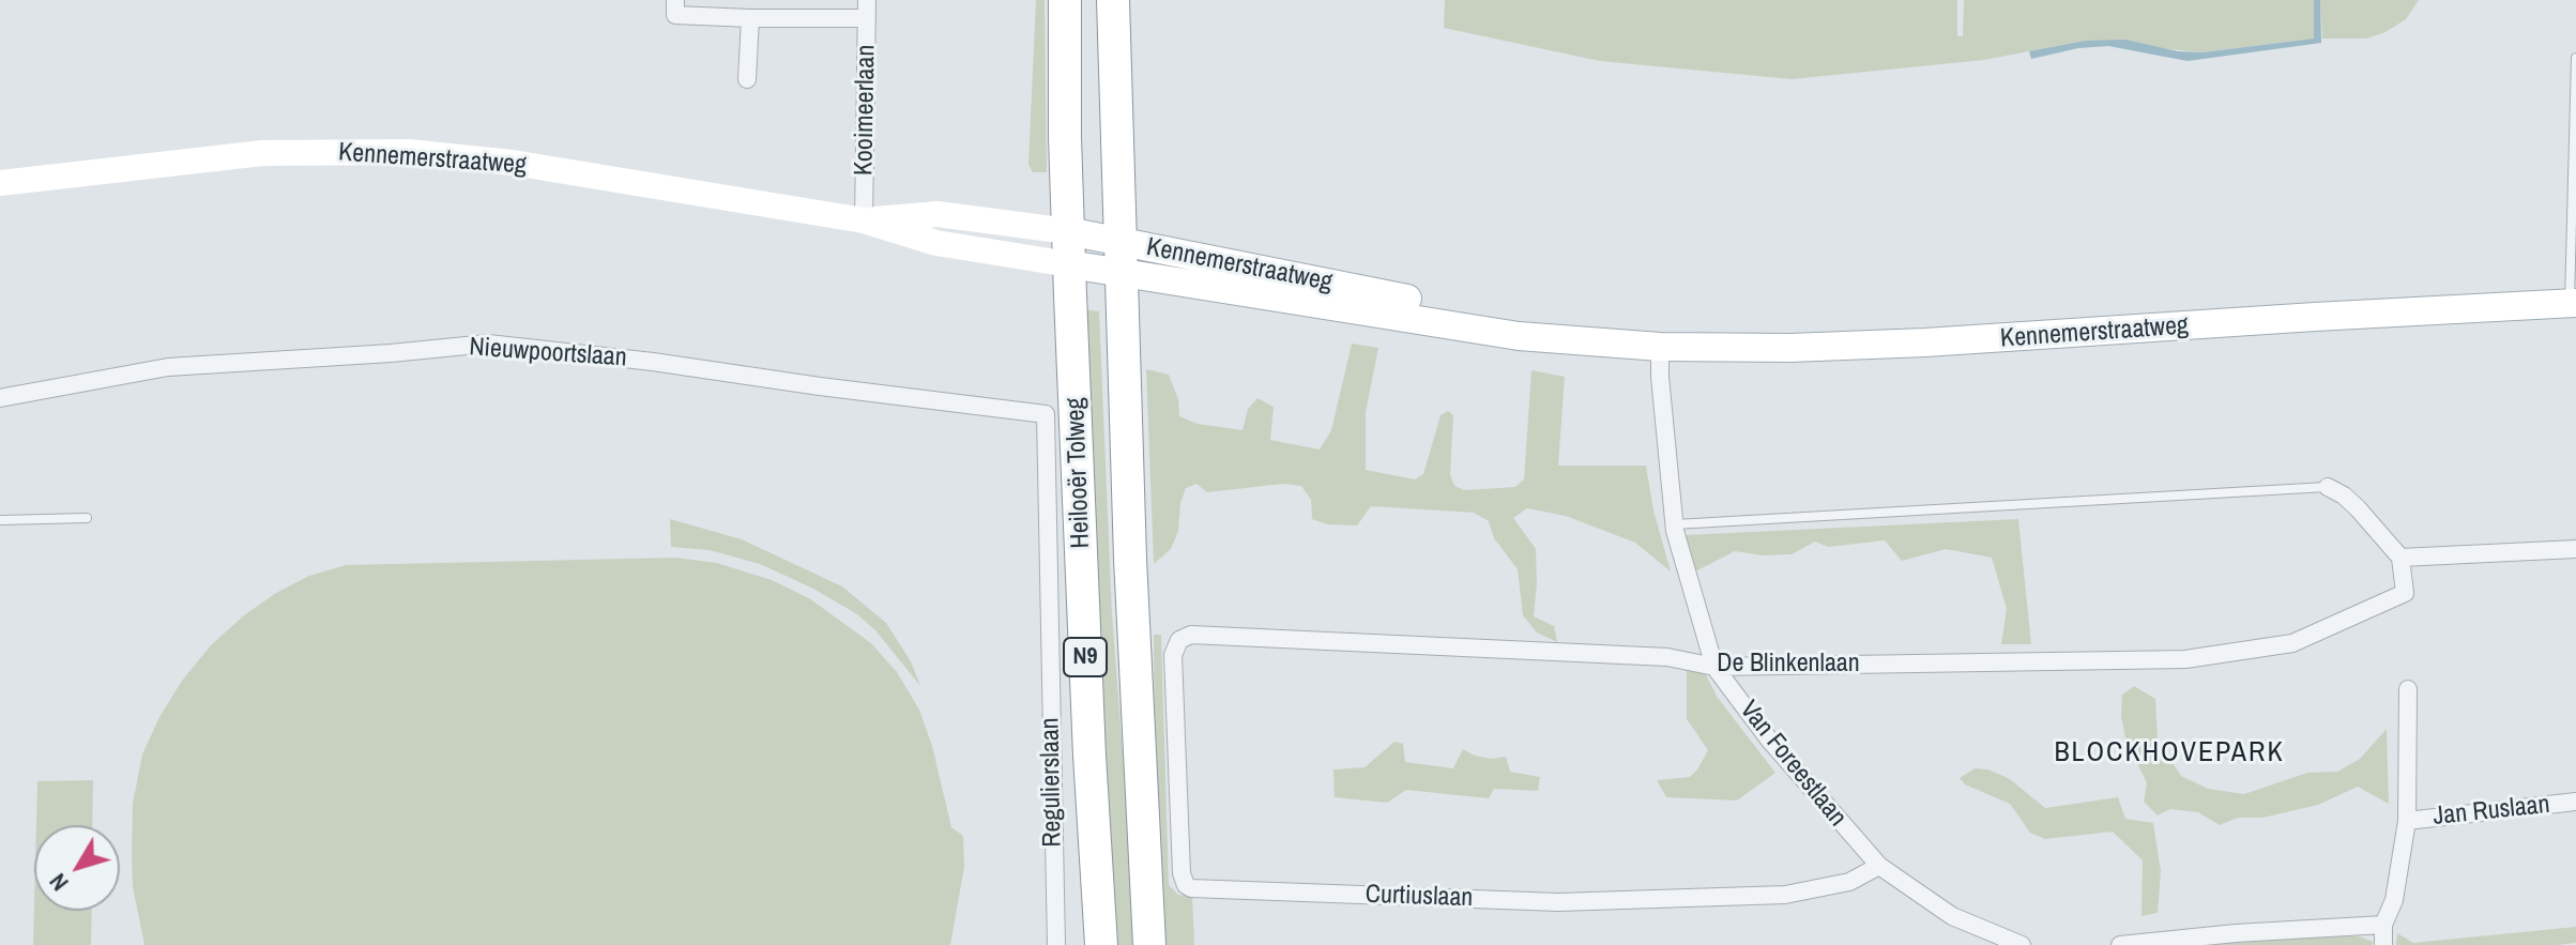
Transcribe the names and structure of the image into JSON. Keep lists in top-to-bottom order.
{
  "streets": {
    "highway": ["Heilooër Tolweg", "N9"],
    "main road": ["Kennemerstraatweg"],
    "street": [
      "Kooimeerlaan",
      "Nieuwpoortslaan",
      "De Blinkenlaan",
      "Van Foreestlaan",
      "Regulierslaan",
      "Jan Ruslaan",
      "Curtiuslaan"
    ]
  },
  "crossings": [
    ["Kooimeerlaan", "Kennemerstraatweg"],
    ["Kennemerstraatweg", "Heilooër Tolweg"],
    ["Kennemerstraatweg", "Van Foreestlaan"],
    ["Nieuwpoortslaan", "Regulierslaan"],
    ["De Blinkenlaan", "Van Foreestlaan"],
    ["De Blinkenlaan", "Curtiuslaan"],
    ["Van Foreestlaan", "Curtiuslaan"]
  ],
  "districts": ["BLOCKHOVEPARK"],
  "north": "bottom left"
}
